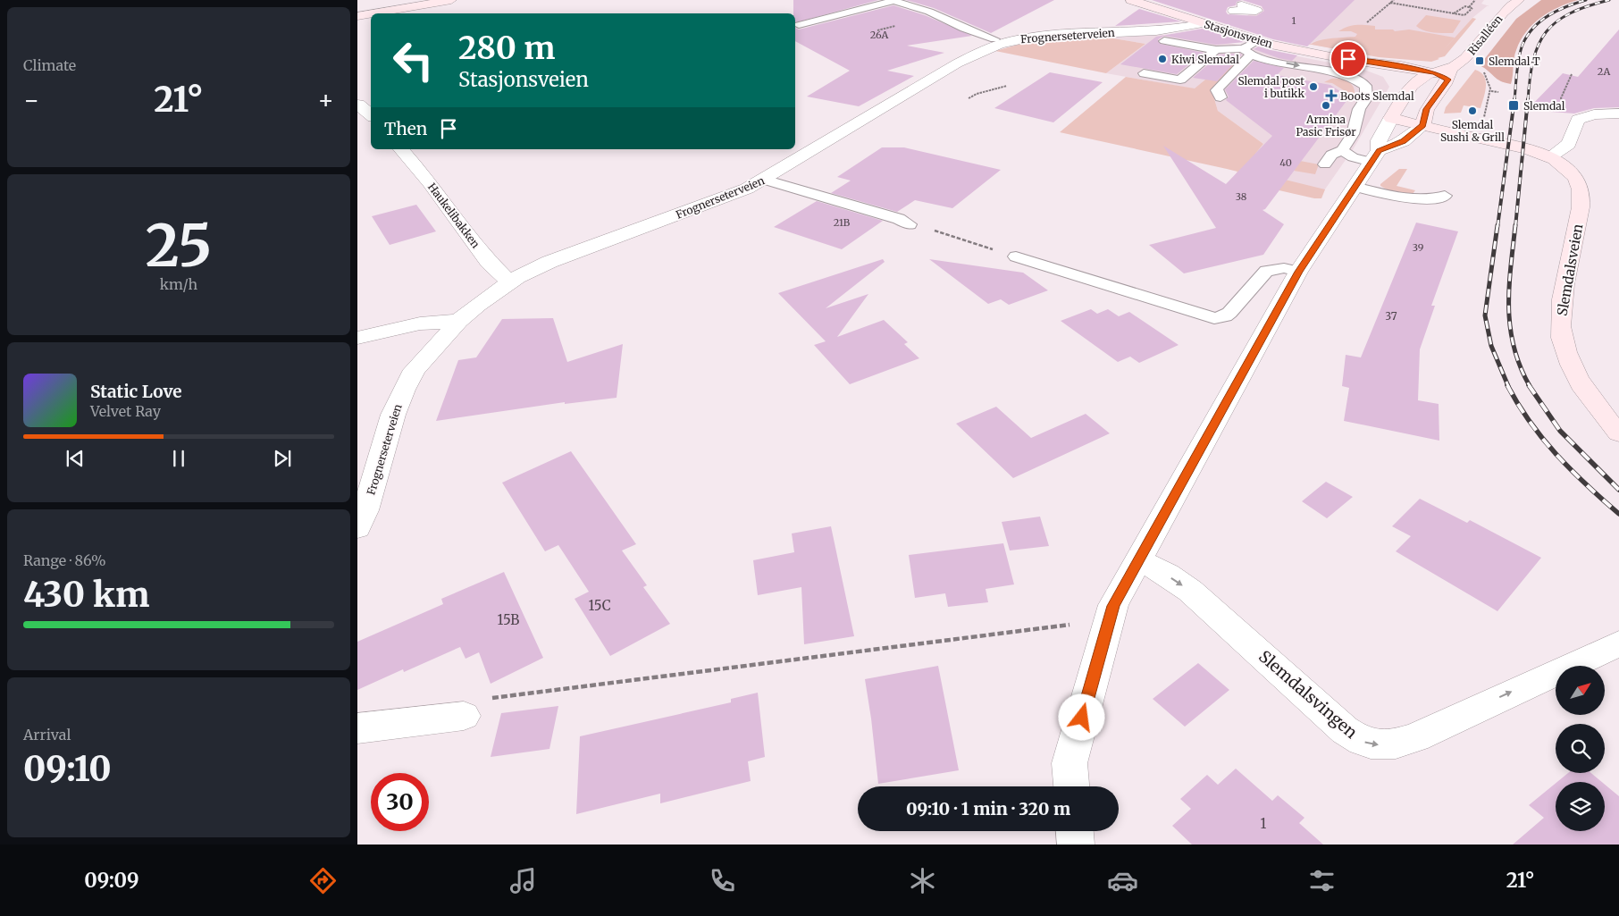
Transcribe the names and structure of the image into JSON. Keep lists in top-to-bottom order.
{
  "streets": {
    "main road": ["Stasjonsveien", "Risalléen", "Slemdalsveien"],
    "street": ["Frognerseterveien", "Haukelibakken", "Slemdalsvingen"]
  },
  "crossings": [
    ["Stasjonsveien", "Risalléen"],
    ["Stasjonsveien", "Frognerseterveien"],
    ["Frognerseterveien", "Haukelibakken"]
  ],
  "one_way": ["Slemdalsvingen"],
  "places": {
    "other": [
      "Kiwi Slemdal",
      "Slemdal post i butikk",
      "Armina Pasic Frisør",
      "Slemdal Sushi & Grill"
    ],
    "transit": ["Slemdal T", "Slemdal"],
    "health": ["Boots Slemdal"]
  },
  "house_numbers": [
    "1",
    "26A",
    "2A",
    "40",
    "38",
    "21B",
    "39",
    "37",
    "15C",
    "15B",
    "1"
  ],
  "north": "top right",
  "page": {
    "tile": [
      "Climate",
      ["25", "km/h"],
      ["Range · 86%", "430 km"],
      ["Arrival", "09:10"]
    ],
    "turn": ["280 m", "Stasjonsveien"],
    "heat": ["−", "21°", "+"],
    "then": "Then",
    "song": ["Static Love", "Velvet Ray"],
    "limit": "30",
    "trip": "09:10 · 1 min · 320 m",
    "tabs": ["09:09", "21°"]
  }
}
